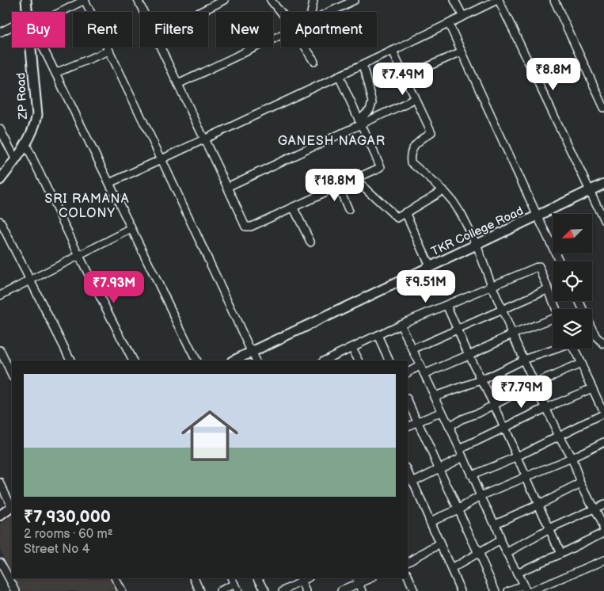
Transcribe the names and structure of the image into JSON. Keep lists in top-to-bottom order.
{
  "streets": {
    "street": ["ZP Road", "TKR College Road"]
  },
  "districts": ["GANESH NAGAR", "SRI RAMANA COLONY"],
  "north": "bottom left",
  "page": {
    "chip": [
      "Buy",
      "Rent",
      "Filters",
      "New",
      "Apartment"
    ],
    "price": [
      "₹8.8M",
      "₹7.49M",
      "₹18.8M",
      "₹9.51M",
      "₹7.93M",
      "₹7.79M"
    ],
    "list": [
      {
        "name": "₹7,930,000",
        "note": "2 rooms · 60 m² · Street No 4"
      }
    ]
  }
}
